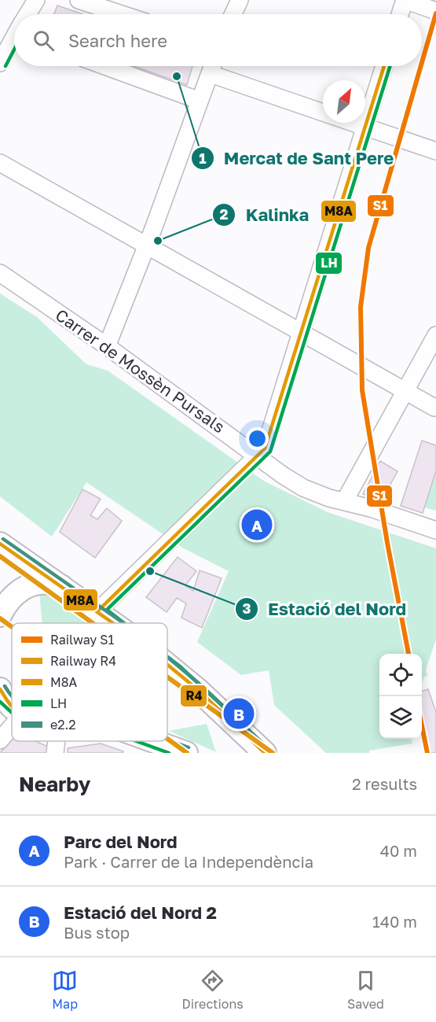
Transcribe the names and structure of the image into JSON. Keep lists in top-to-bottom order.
{
  "streets": {
    "street": ["Carrer de Mossèn Pursals"]
  },
  "places": ["Mercat de Sant Pere", "Kalinka", "Estació del Nord"],
  "lines": [
    "rail line S1",
    "transit line LH",
    "transit line M8A",
    "transit line e2.2",
    "rail line R4"
  ],
  "legend": [
    "Railway S1",
    "Railway R4",
    "M8A",
    "LH",
    "e2.2"
  ],
  "north": "top right",
  "page": {
    "search": "Search here",
    "pins": ["A", "B"],
    "heading": ["Nearby", "2 results"],
    "list": [
      {
        "mark": "A",
        "name": "Parc del Nord",
        "note": "Park · Carrer de la Independència",
        "value": "40 m"
      },
      {
        "mark": "B",
        "name": "Estació del Nord 2",
        "note": "Bus stop",
        "value": "140 m"
      }
    ],
    "nav": ["Map", "Directions", "Saved"]
  }
}
